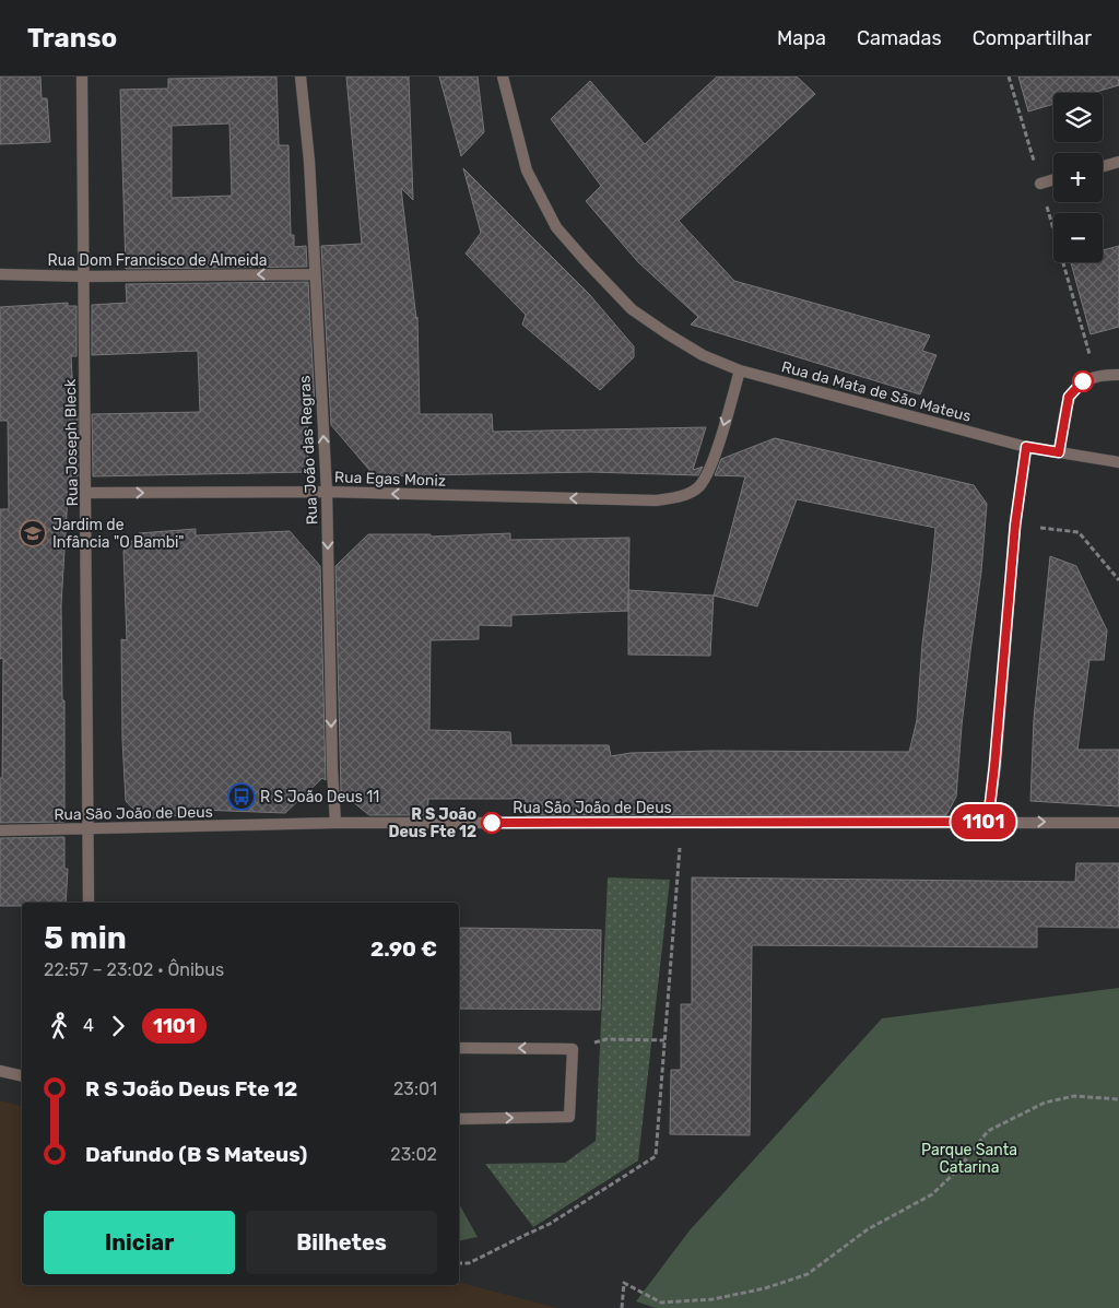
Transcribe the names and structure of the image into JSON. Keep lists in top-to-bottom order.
{
  "streets": {
    "street": [
      "Rua Dom Francisco de Almeida",
      "Rua da Mata de São Mateus",
      "Rua Joseph Bleck",
      "Rua João das Regras",
      "Rua Egas Moniz",
      "Rua São João de Deus"
    ]
  },
  "crossings": [
    ["Rua Dom Francisco de Almeida", "Rua Joseph Bleck"],
    ["Rua Dom Francisco de Almeida", "Rua João das Regras"],
    ["Rua da Mata de São Mateus", "Rua Egas Moniz"],
    ["Rua Joseph Bleck", "Rua Egas Moniz"],
    ["Rua Joseph Bleck", "Rua São João de Deus"],
    ["Rua João das Regras", "Rua Egas Moniz"],
    ["Rua João das Regras", "Rua São João de Deus"]
  ],
  "one_way": ["Rua Dom Francisco de Almeida"],
  "parks": ["Parque Santa Catarina"],
  "places": {
    "school or university": ["Jardim de Infância \"O Bambi\""],
    "bus stop": ["R S João Deus 11"],
    "other": ["R S João Deus Fte 12"]
  },
  "lines": ["bus line 1101"],
  "page": {
    "header": "Transo",
    "nav": ["Mapa", "Camadas", "Compartilhar"],
    "on_map": "1101",
    "map_buttons": ["+", "−"],
    "heading": ["5 min", "22:57 – 23:02 · Ônibus", "2.90 €"],
    "legs": ["4", "1101"],
    "list": [
      {
        "name": "R S João Deus Fte 12",
        "value": "23:01"
      },
      {
        "name": "Dafundo (B S Mateus)",
        "value": "23:02"
      }
    ],
    "buttons": ["Iniciar", "Bilhetes"]
  }
}
